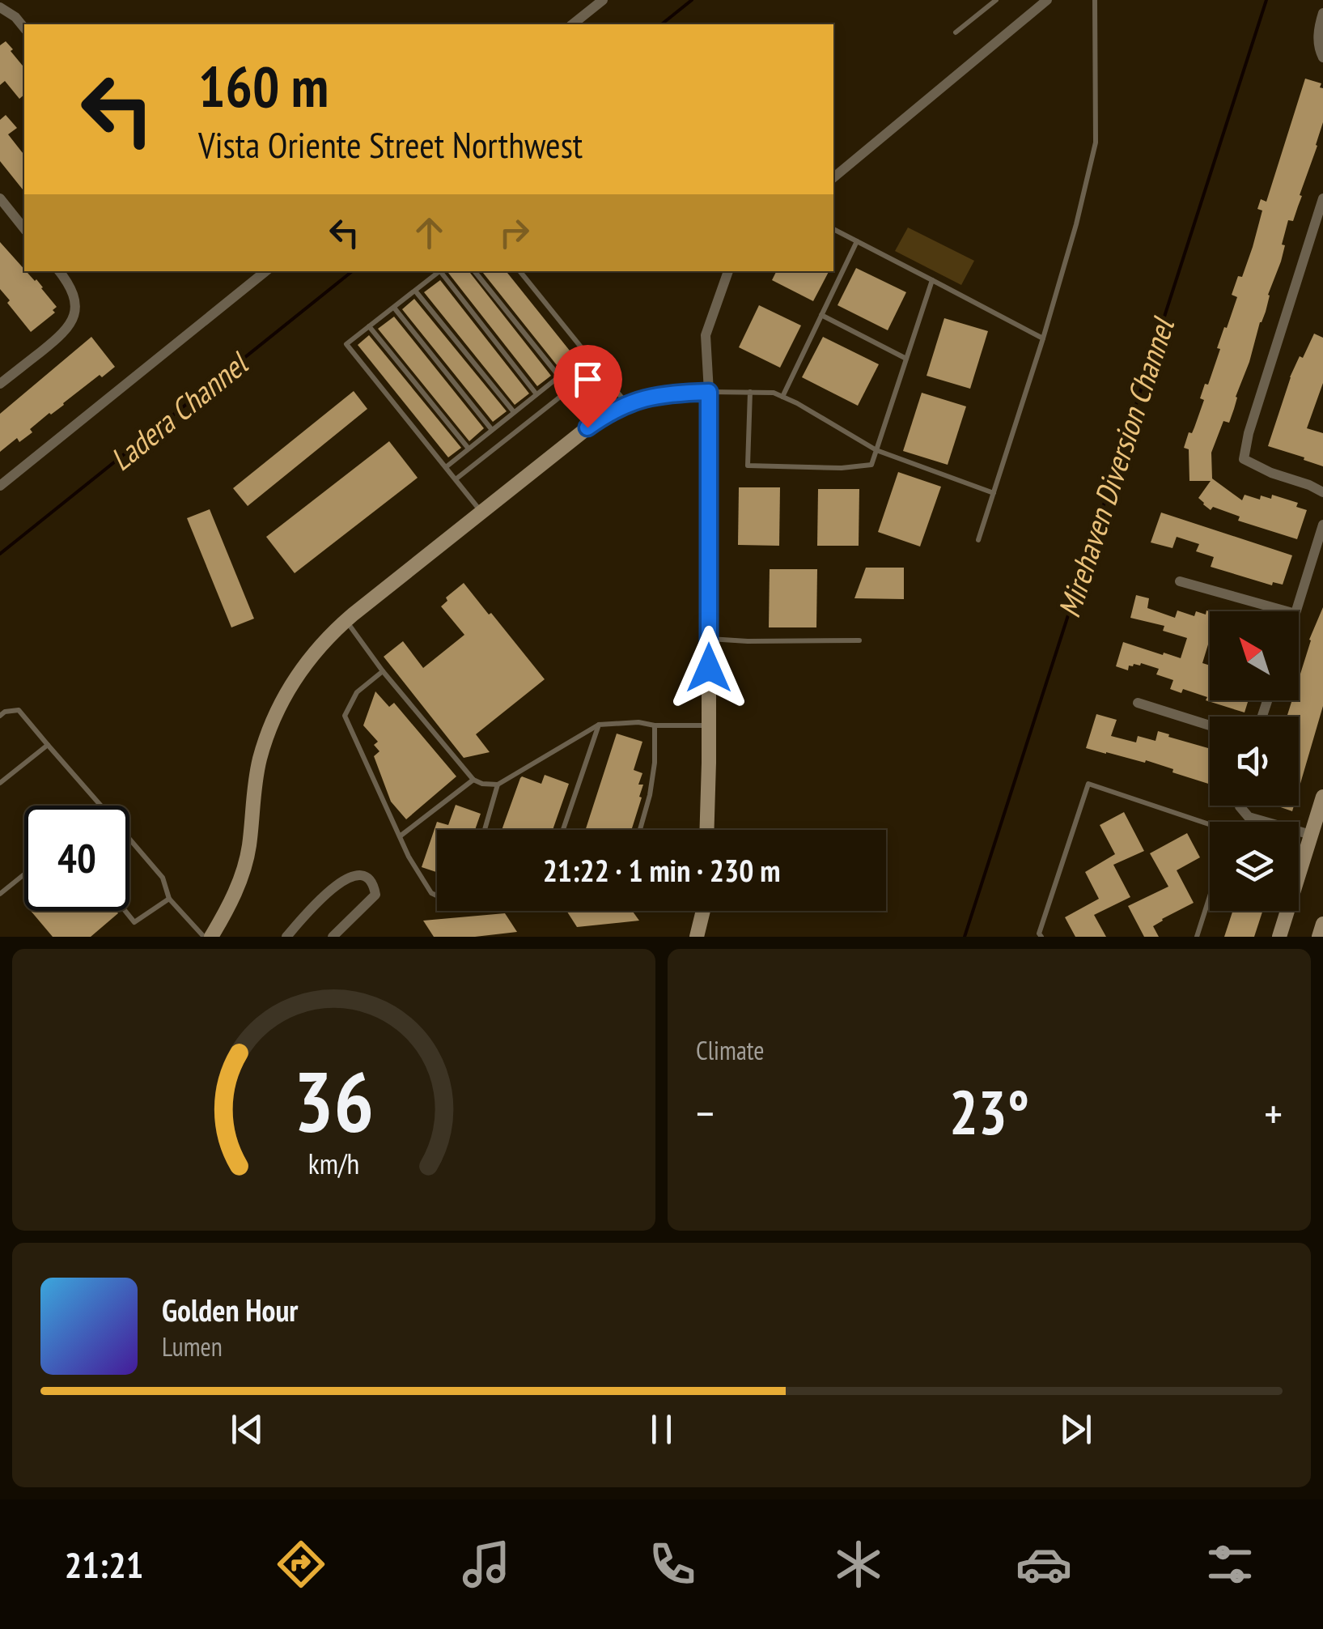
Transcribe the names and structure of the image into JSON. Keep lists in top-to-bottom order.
{
  "water": ["Ladera Channel", "Mirehaven Diversion Channel"],
  "north": "top left",
  "page": {
    "turn": ["160 m", "Vista Oriente Street Northwest"],
    "limit": "40",
    "trip": "21:22 · 1 min · 230 m",
    "tile": "Climate",
    "heat": ["−", "23°", "+"],
    "song": ["Golden Hour", "Lumen"],
    "tabs": "21:21",
    "gauge": ["36", "km/h"]
  }
}
